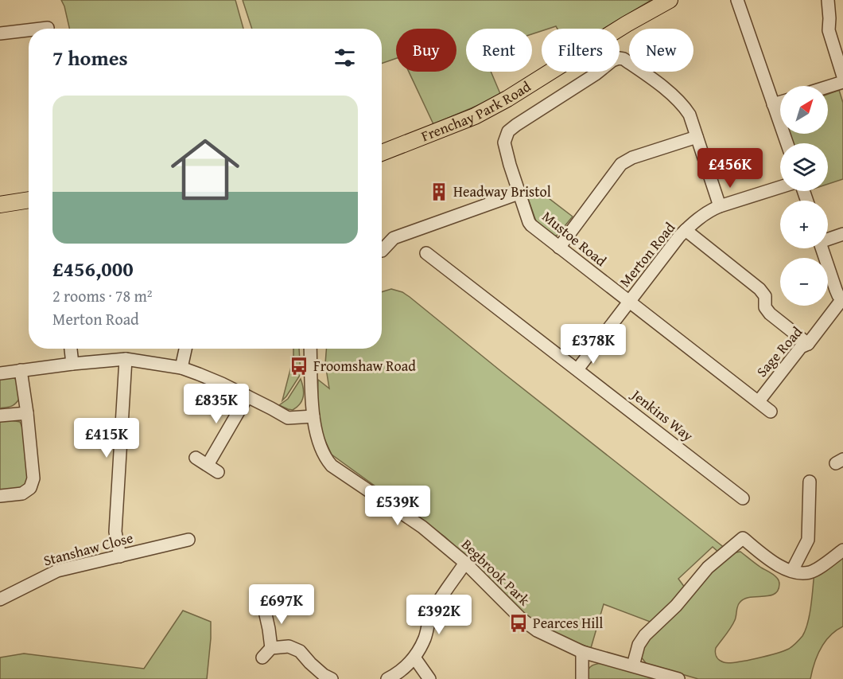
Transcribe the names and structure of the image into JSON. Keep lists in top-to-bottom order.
{
  "streets": {
    "main road": ["Frenchay Park Road"],
    "street": [
      "Mustoe Road",
      "Merton Road",
      "Sage Road",
      "Jenkins Way",
      "Stanshaw Close",
      "Begbrook Park"
    ]
  },
  "crossings": [
    ["Mustoe Road", "Merton Road"],
    ["Mustoe Road", "Sage Road"],
    ["Merton Road", "Jenkins Way"]
  ],
  "places": {
    "building": ["Headway Bristol"],
    "bus stop": ["Froomshaw Road", "Pearces Hill"]
  },
  "north": "top right",
  "page": {
    "chip": [
      "Buy",
      "Rent",
      "Filters",
      "New"
    ],
    "heading": "7 homes",
    "map_buttons": ["+", "−"],
    "list": [
      {
        "name": "£456,000",
        "note": "2 rooms · 78 m² · Merton Road"
      }
    ],
    "price": [
      "£456K",
      "£378K",
      "£835K",
      "£415K",
      "£539K",
      "£697K",
      "£392K"
    ]
  }
}
